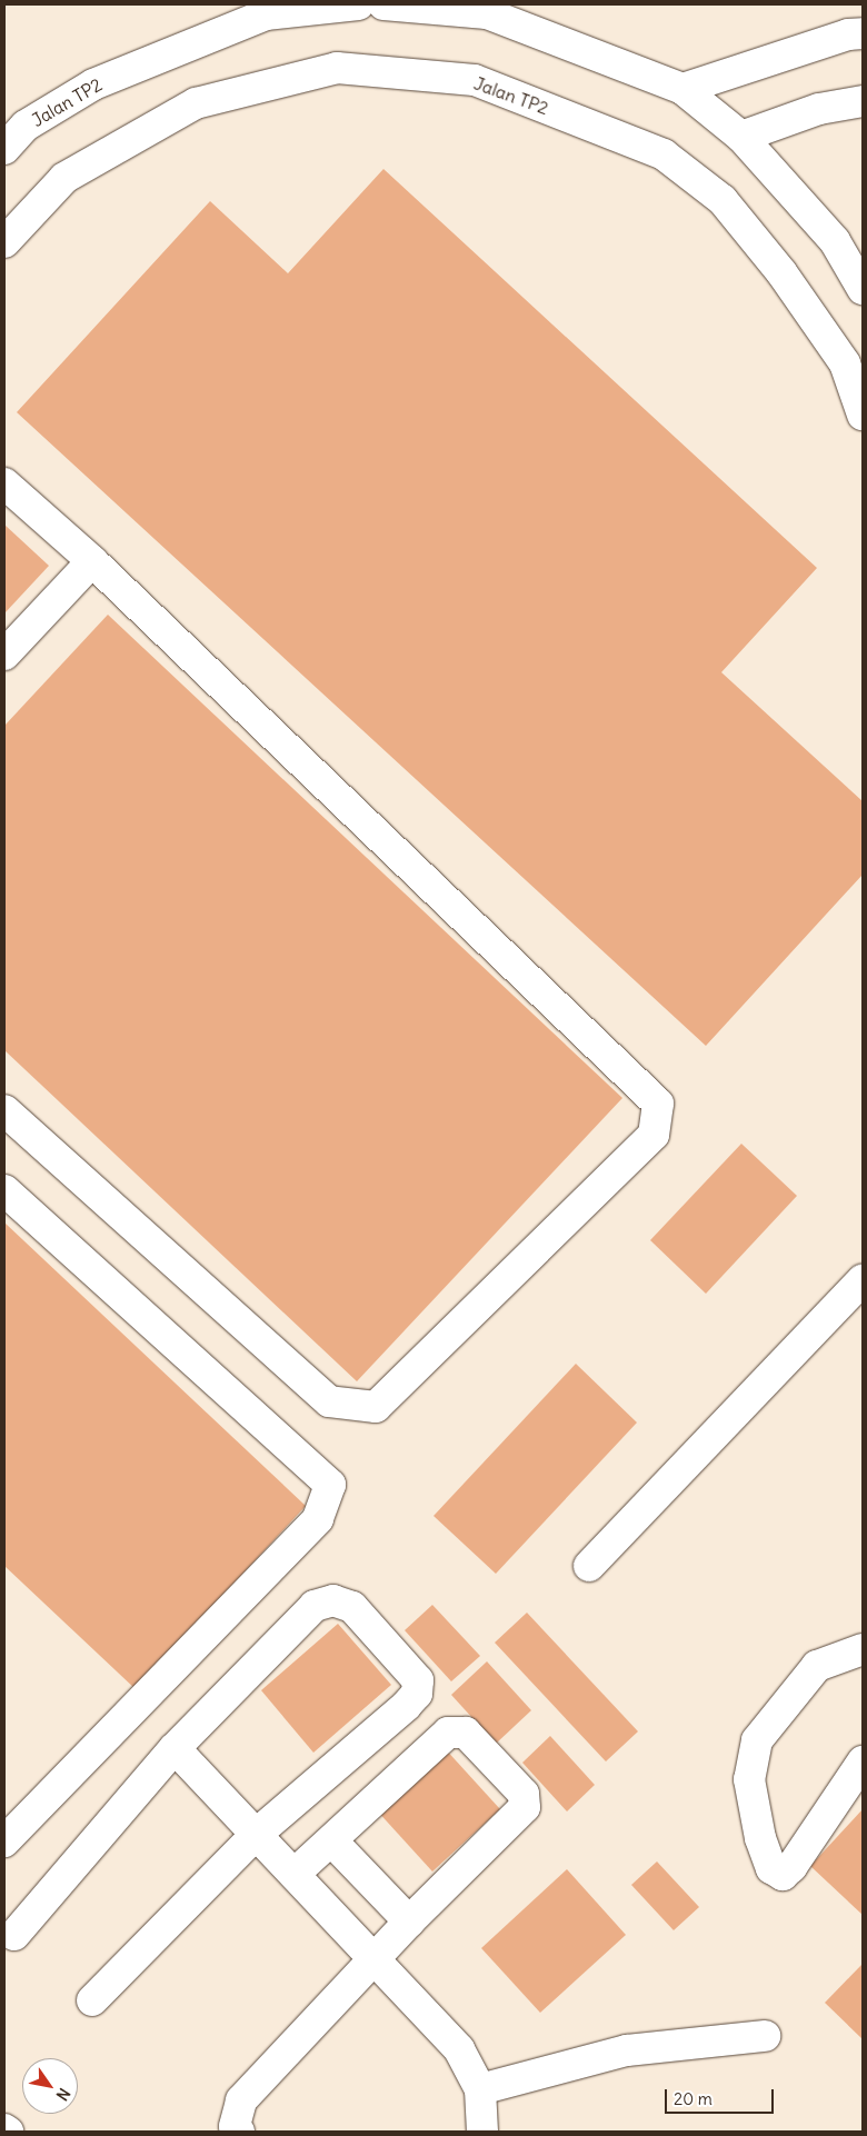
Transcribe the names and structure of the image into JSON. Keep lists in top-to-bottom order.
{
  "streets": {
    "street": ["Jalan TP2"]
  },
  "scale_bar": "20 m",
  "north": "bottom right"
}
